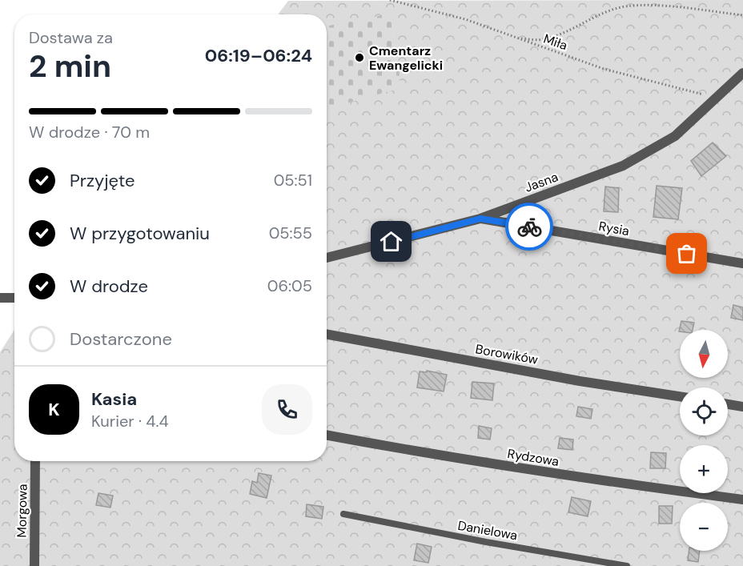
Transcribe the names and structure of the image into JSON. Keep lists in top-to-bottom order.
{
  "streets": {
    "street": [
      "Jasna",
      "Rysia",
      "Borowików",
      "Rydzowa",
      "Morgowa"
    ],
    "lane": ["Danielowa"],
    "path": ["Miła"]
  },
  "crossings": [
    ["Miła", "Jasna"],
    ["Jasna", "Rysia"]
  ],
  "places": ["Cmentarz Ewangelicki"],
  "north": "bottom",
  "page": {
    "heading": ["2 min", "Dostawa za", "06:19–06:24"],
    "panel": ["Kasia", "Kurier · 4.4"],
    "bar": "W drodze · 70 m",
    "list": [
      ["Przyjęte", "05:51"],
      ["W przygotowaniu", "05:55"],
      ["W drodze", "06:05"],
      "Dostarczone"
    ],
    "map_buttons": ["+", "−"],
    "round": "K"
  }
}
